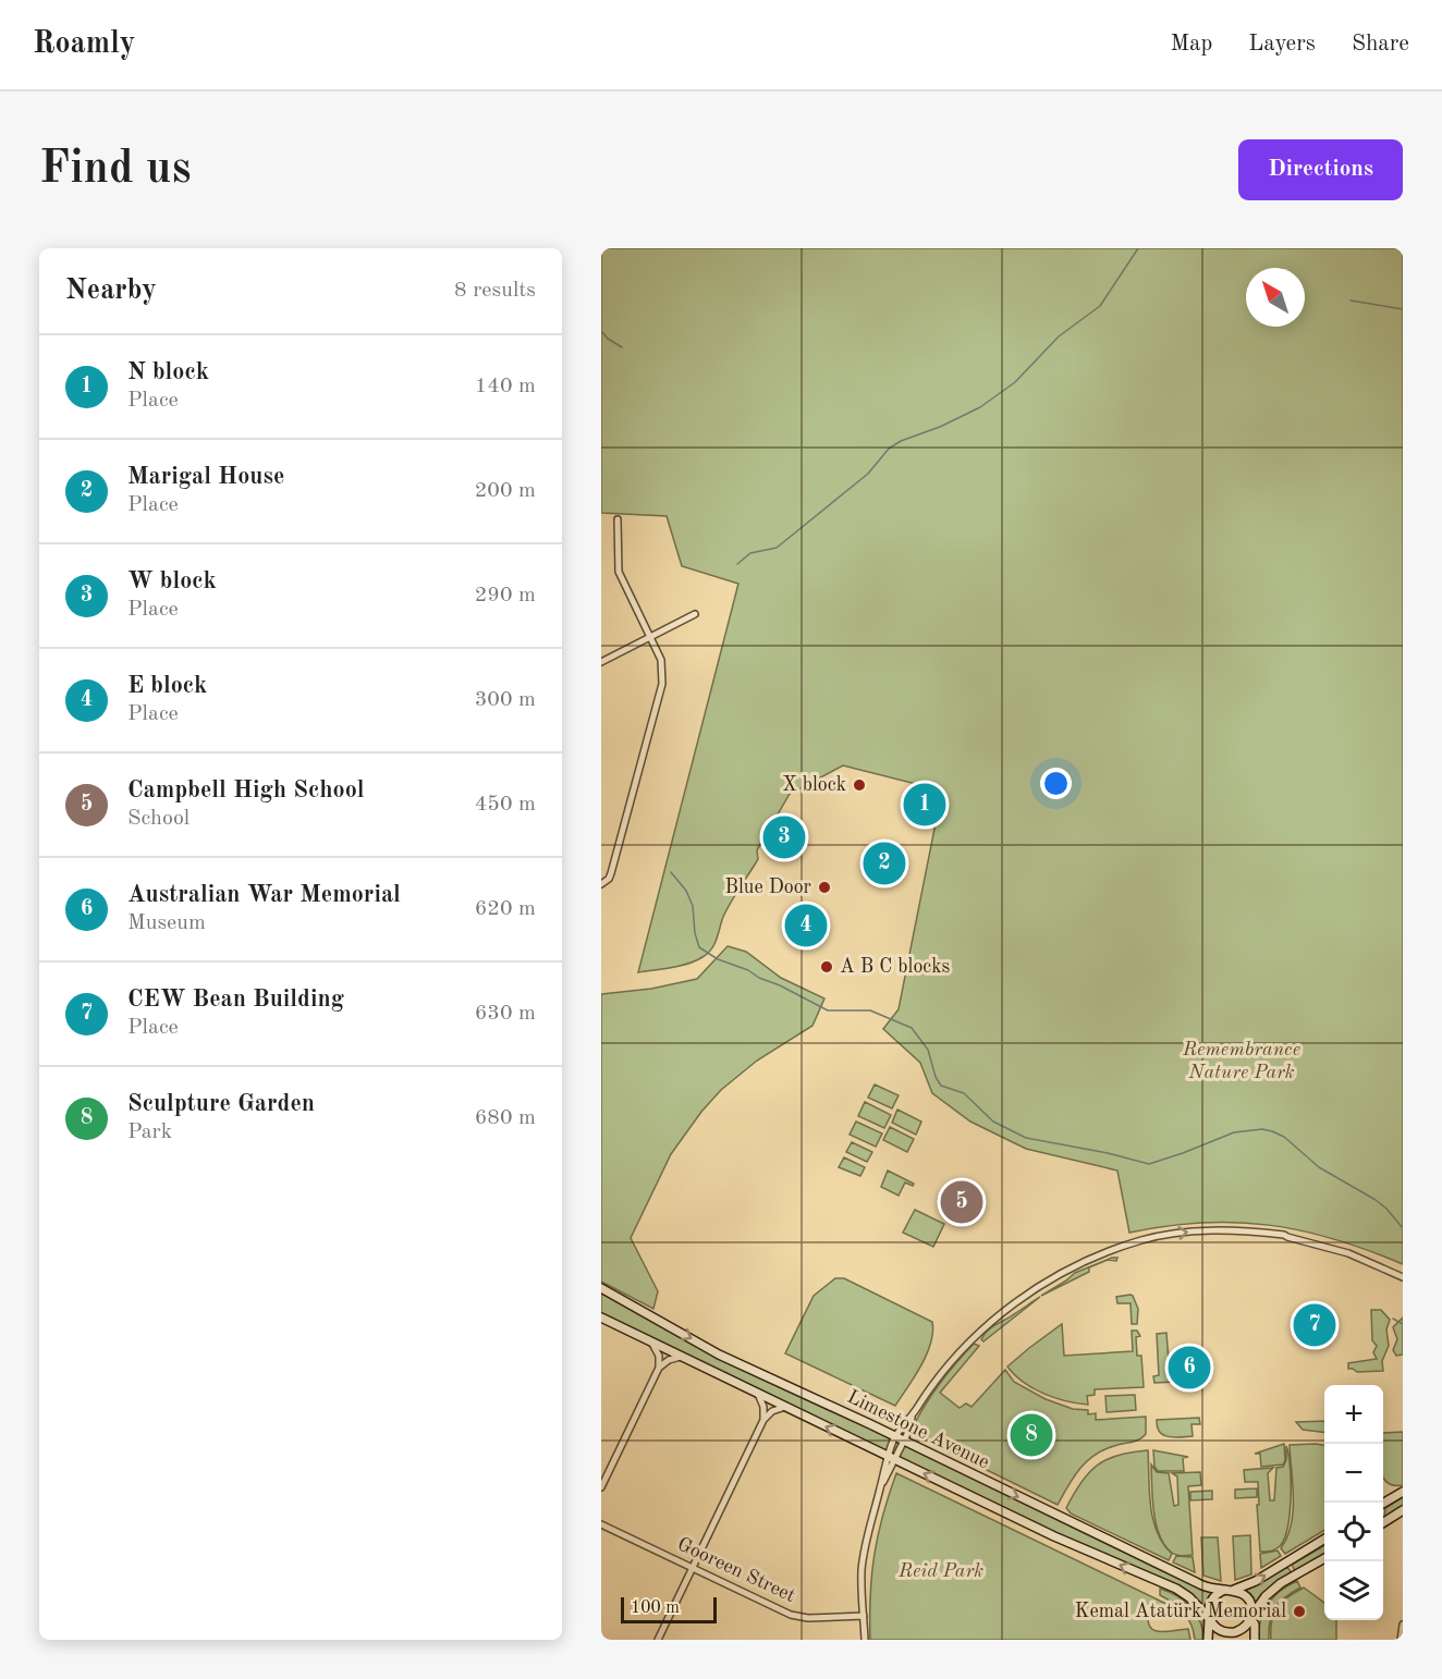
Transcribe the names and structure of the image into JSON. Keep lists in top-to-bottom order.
{
  "streets": {
    "main road": ["Limestone Avenue"],
    "street": ["Gooreen Street"]
  },
  "parks": ["Remembrance Nature Park", "Reid Park"],
  "places": [
    "X block",
    "Blue Door",
    "A B C blocks",
    "Kemal Atatürk Memorial"
  ],
  "scale_bar": "100 m",
  "north": "top left",
  "page": {
    "header": "Roamly",
    "nav": ["Map", "Layers", "Share"],
    "buttons": "Directions",
    "title": "Find us",
    "heading": ["Nearby", "8 results"],
    "list": [
      {
        "mark": "1",
        "name": "N block",
        "note": "Place",
        "value": "140 m"
      },
      {
        "mark": "2",
        "name": "Marigal House",
        "note": "Place",
        "value": "200 m"
      },
      {
        "mark": "3",
        "name": "W block",
        "note": "Place",
        "value": "290 m"
      },
      {
        "mark": "4",
        "name": "E block",
        "note": "Place",
        "value": "300 m"
      },
      {
        "mark": "5",
        "name": "Campbell High School",
        "note": "School",
        "value": "450 m"
      },
      {
        "mark": "6",
        "name": "Australian War Memorial",
        "note": "Museum",
        "value": "620 m"
      },
      {
        "mark": "7",
        "name": "CEW Bean Building",
        "note": "Place",
        "value": "630 m"
      },
      {
        "mark": "8",
        "name": "Sculpture Garden",
        "note": "Park",
        "value": "680 m"
      }
    ],
    "pins": [
      "1",
      "3",
      "2",
      "4",
      "5",
      "7",
      "6",
      "8"
    ],
    "map_buttons": ["+", "−"],
    "scale": "100 m"
  }
}
